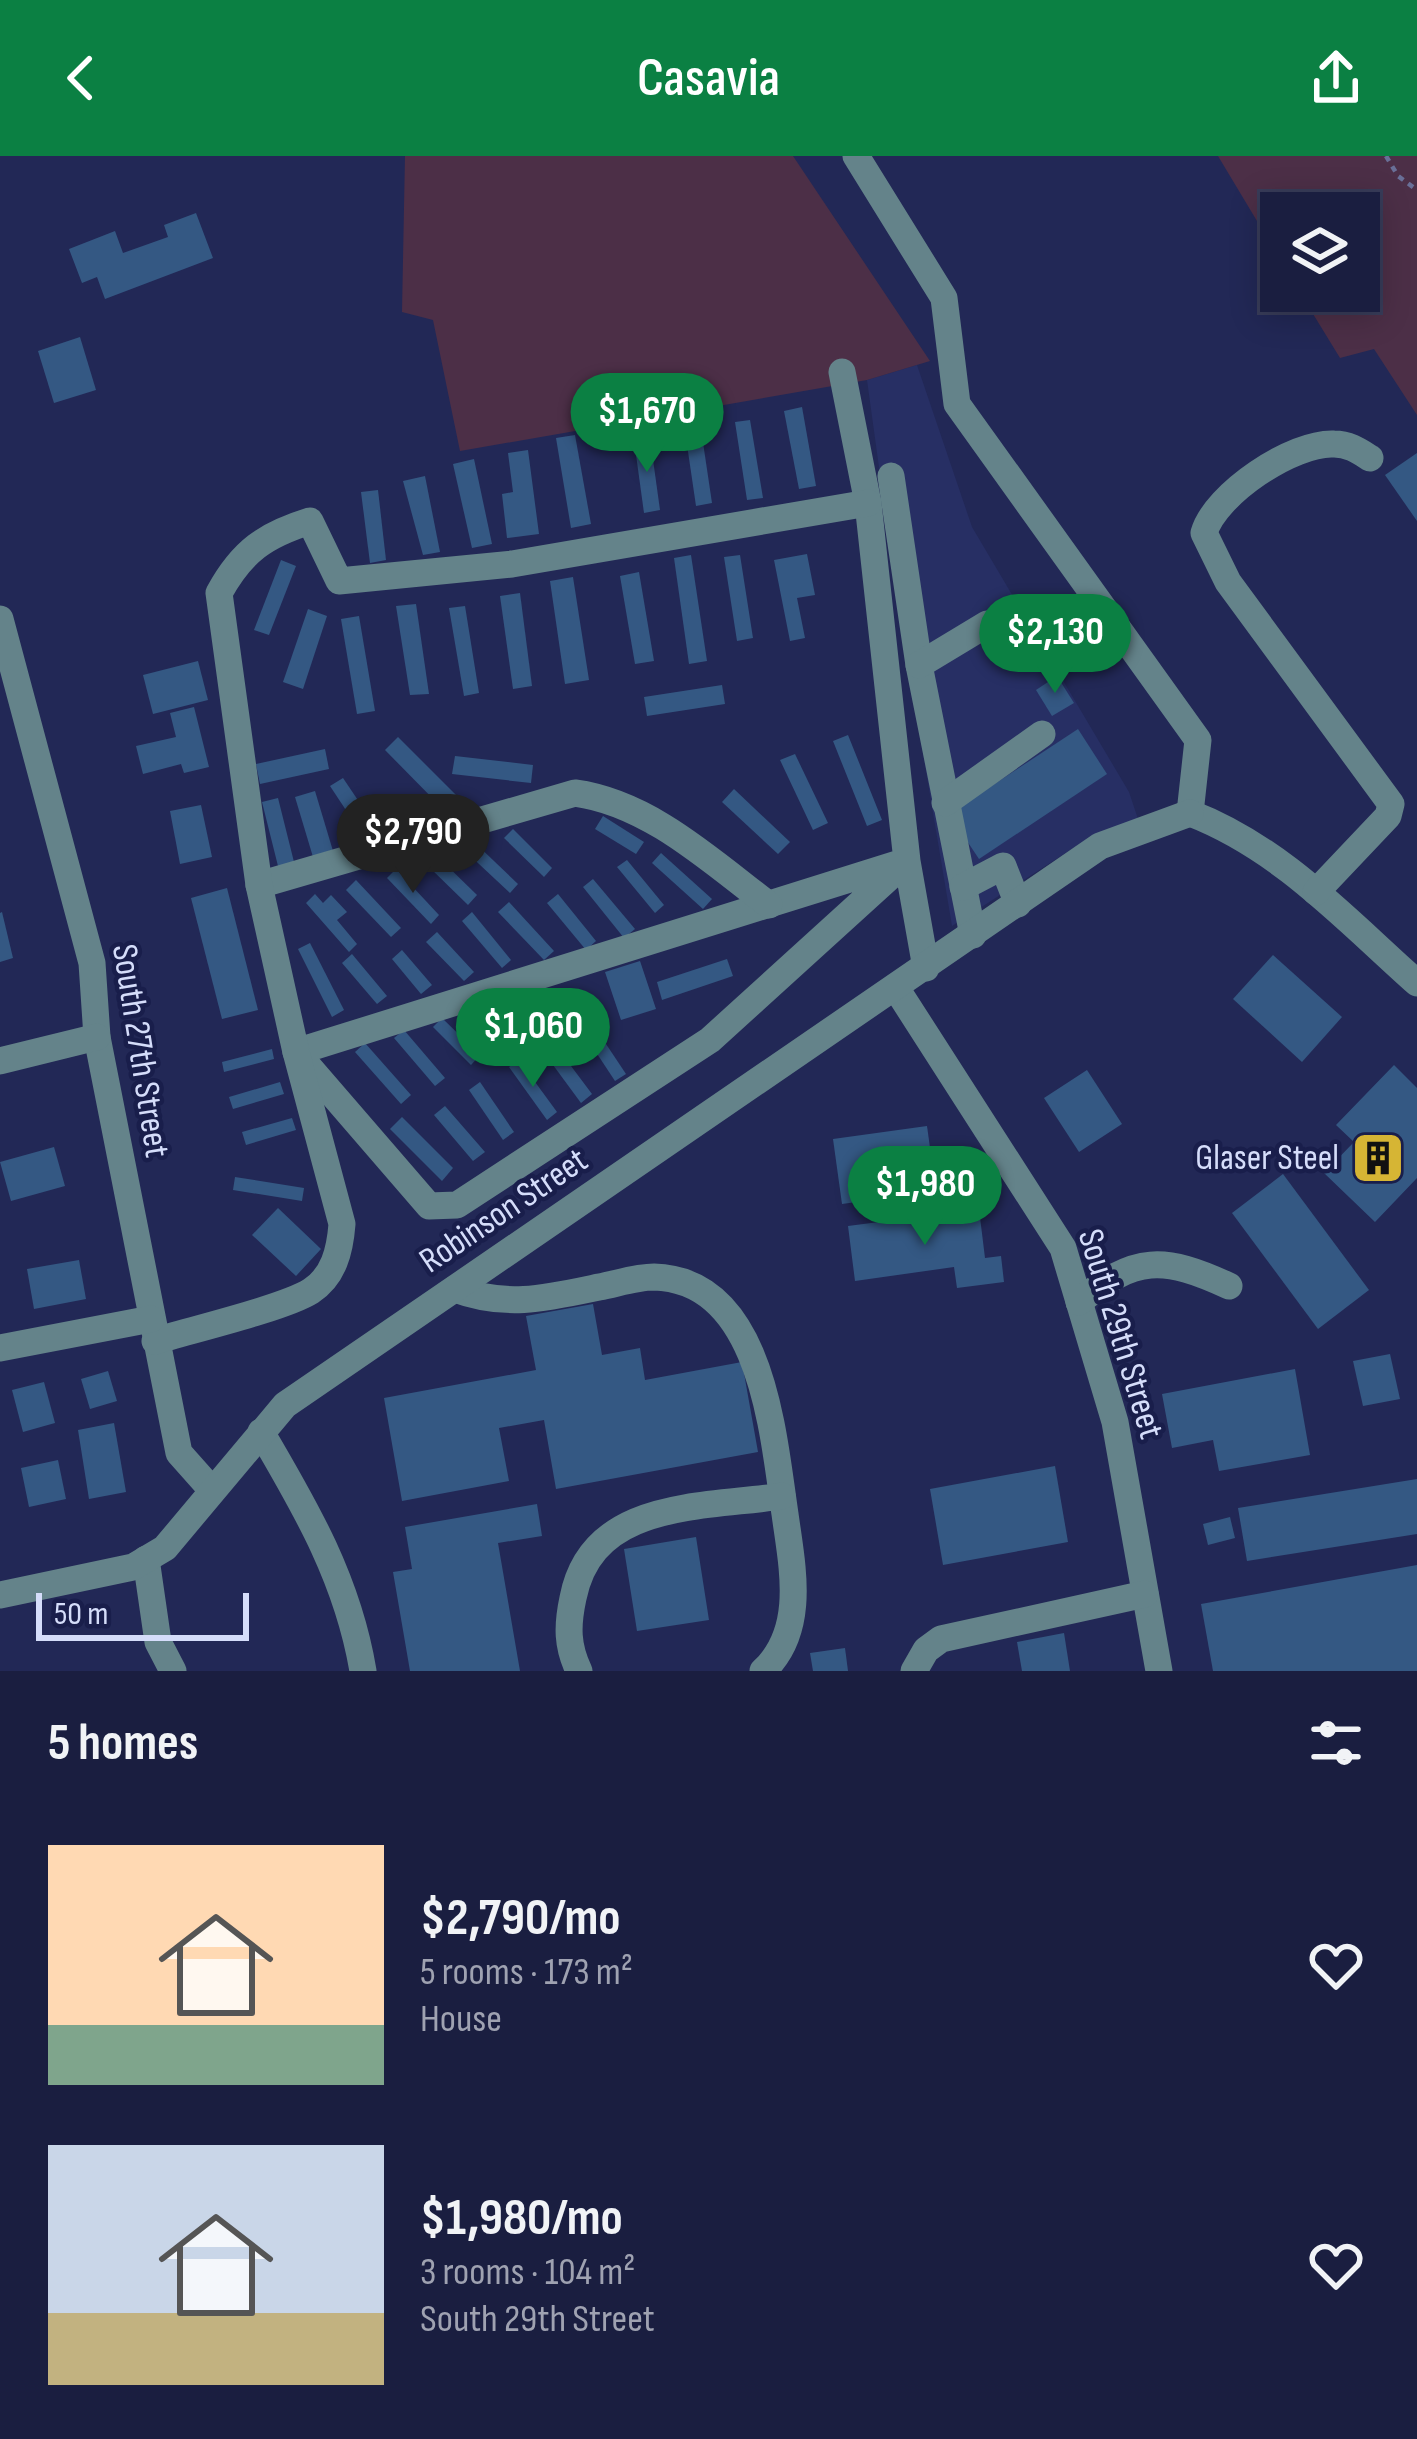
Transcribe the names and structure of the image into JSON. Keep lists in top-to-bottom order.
{
  "streets": {
    "street": ["South 27th Street", "Robinson Street", "South 29th Street"]
  },
  "crossings": [
    ["South 27th Street", "Robinson Street"],
    ["Robinson Street", "South 29th Street"]
  ],
  "places": {
    "building": ["Glaser Steel"]
  },
  "scale_bar": "50 m",
  "page": {
    "header": "Casavia",
    "price": [
      "$1,670",
      "$2,130",
      "$2,790",
      "$1,060",
      "$1,980"
    ],
    "scale": "50 m",
    "heading": "5 homes",
    "list": [
      {
        "name": "$2,790/mo",
        "note": "5 rooms · 173 m² · House"
      },
      {
        "name": "$1,980/mo",
        "note": "3 rooms · 104 m² · South 29th Street"
      }
    ]
  }
}
